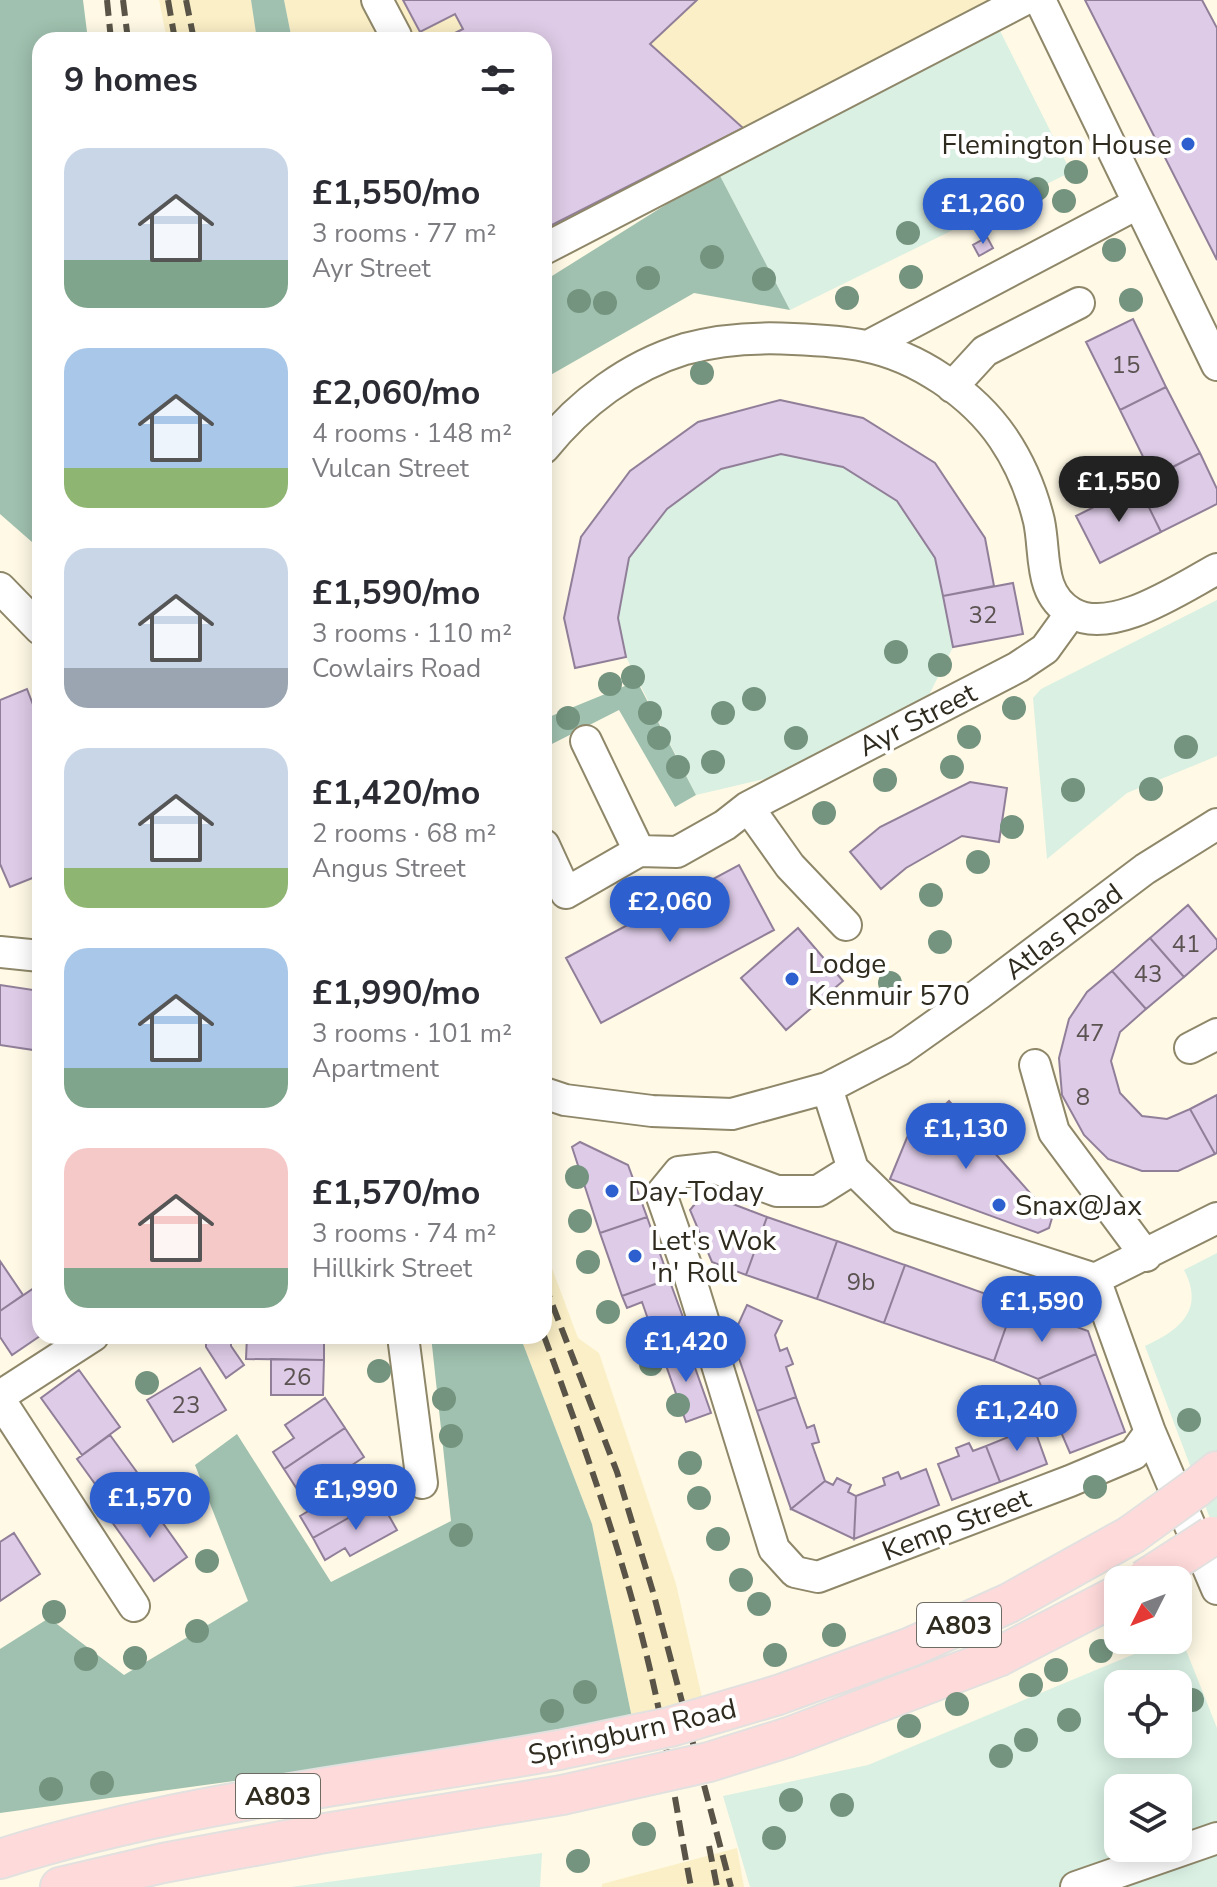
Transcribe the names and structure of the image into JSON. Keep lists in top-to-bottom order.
{
  "streets": {
    "main road": ["A803", "Springburn Road"],
    "street": ["Ayr Street", "Atlas Road", "Kemp Street"]
  },
  "places": [
    "Flemington House",
    "Lodge Kenmuir 570",
    "Day-Today",
    "Snax@Jax",
    "Let's Wok 'n' Roll"
  ],
  "house_numbers": [
    "15",
    "32",
    "41",
    "43",
    "47",
    "8",
    "9b",
    "26",
    "23"
  ],
  "north": "bottom left",
  "page": {
    "heading": "9 homes",
    "list": [
      {
        "name": "£1,550/mo",
        "note": "3 rooms · 77 m² · Ayr Street"
      },
      {
        "name": "£2,060/mo",
        "note": "4 rooms · 148 m² · Vulcan Street"
      },
      {
        "name": "£1,590/mo",
        "note": "3 rooms · 110 m² · Cowlairs Road"
      },
      {
        "name": "£1,420/mo",
        "note": "2 rooms · 68 m² · Angus Street"
      },
      {
        "name": "£1,990/mo",
        "note": "3 rooms · 101 m² · Apartment"
      },
      {
        "name": "£1,570/mo",
        "note": "3 rooms · 74 m² · Hillkirk Street"
      }
    ],
    "price": [
      "£1,260",
      "£1,550",
      "£2,060",
      "£1,130",
      "£1,590",
      "£1,420",
      "£1,240",
      "£1,990",
      "£1,570"
    ]
  }
}
